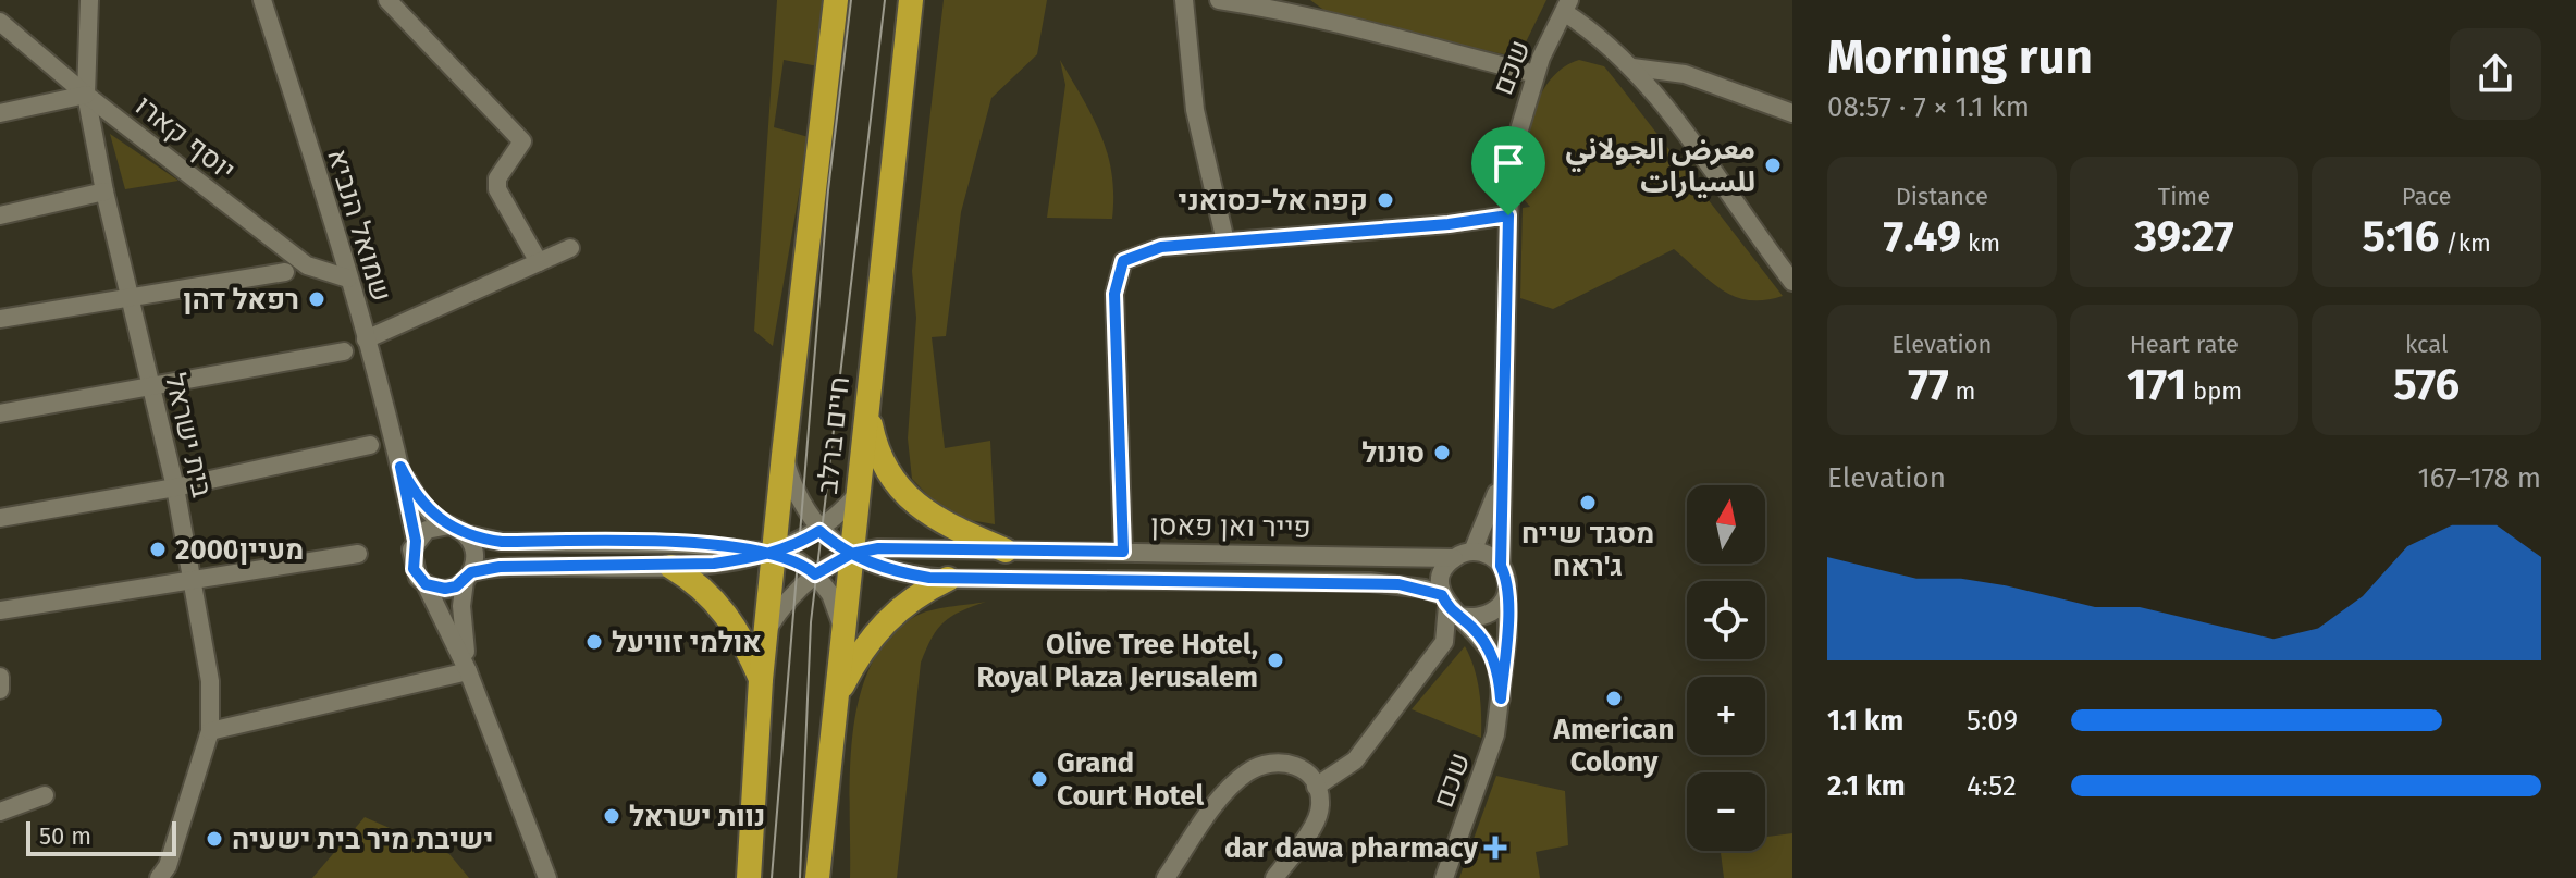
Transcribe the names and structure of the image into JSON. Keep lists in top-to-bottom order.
{
  "streets": {
    "highway": ["חיים ברלב"],
    "street": [
      "שכם",
      "יוסף קארו",
      "שמואל הנביא",
      "בית ישראל",
      "פייר ואן פאסן"
    ]
  },
  "crossings": [
    ["שכם", "פייר ואן פאסן"],
    ["יוסף קארו", "שמואל הנביא"],
    ["יוסף קארו", "בית ישראל"],
    ["חיים ברלב", "פייר ואן פאסן"]
  ],
  "places": {
    "other": [
      "معرض الجولاني للسيارات",
      "קפה אל-כסואני",
      "רפאל דהן",
      "סונול",
      "מסגד שייח ג'ראח",
      "מעיין2000",
      "אולמי זוויעל",
      "Olive Tree Hotel, Royal Plaza Jerusalem",
      "American Colony",
      "Grand Court Hotel",
      "נוות ישראל",
      "ישיבת מיר בית ישעיה"
    ],
    "health": ["dar dawa pharmacy"]
  },
  "scale_bar": "50 m",
  "north": "top",
  "page": {
    "heading": ["Morning run", "08:57 · 7 × 1.1 km"],
    "stats": [
      ["Distance", "7.49 km"],
      ["Time", "39:27"],
      ["Pace", "5:16 /km"],
      ["Elevation", "77 m"],
      ["Heart rate", "171 bpm"],
      ["kcal", "576"]
    ],
    "chart": ["Elevation", "167–178 m"],
    "map_buttons": ["+", "−"],
    "list": [
      {
        "name": "1.1 km",
        "note": "5:09"
      },
      {
        "name": "2.1 km",
        "note": "4:52"
      }
    ],
    "scale": "50 m"
  }
}
